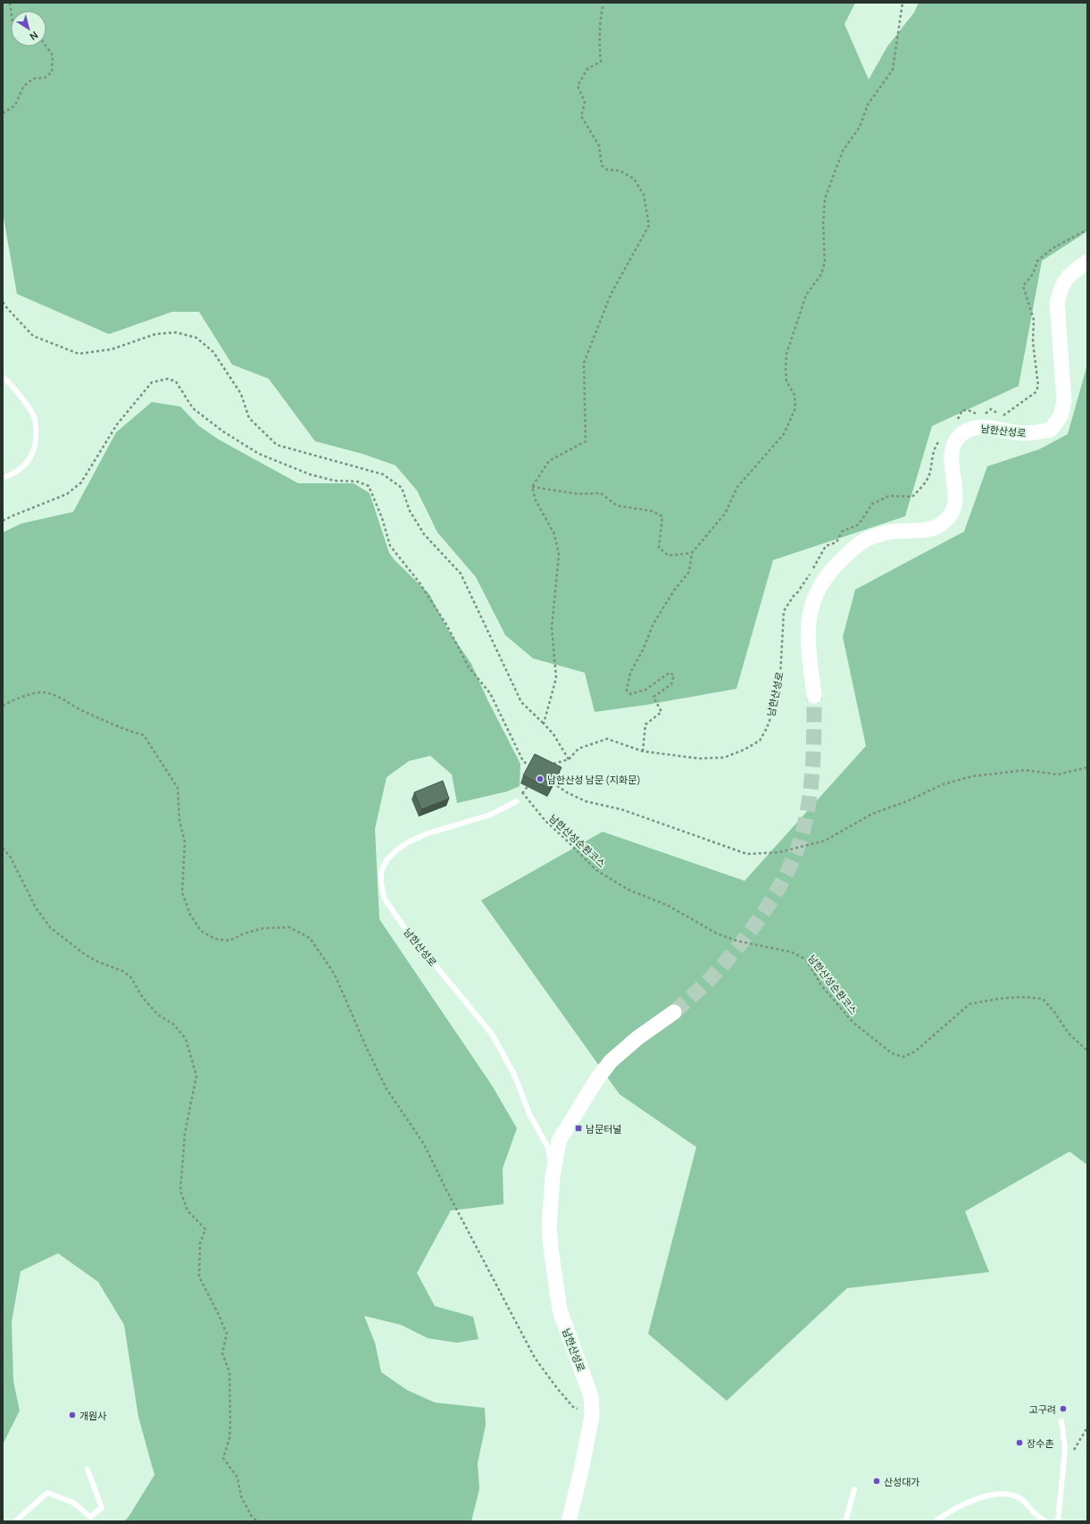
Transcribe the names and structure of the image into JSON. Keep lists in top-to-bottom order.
{
  "streets": {
    "main road": ["남한산성로"],
    "path": ["남한산성순환코스"]
  },
  "places": {
    "other": [
      "남한산성 남문 (지화문)",
      "고구려",
      "개원사",
      "장수촌",
      "산성대가"
    ],
    "transit": ["남문터널"]
  },
  "north": "bottom right"
}
